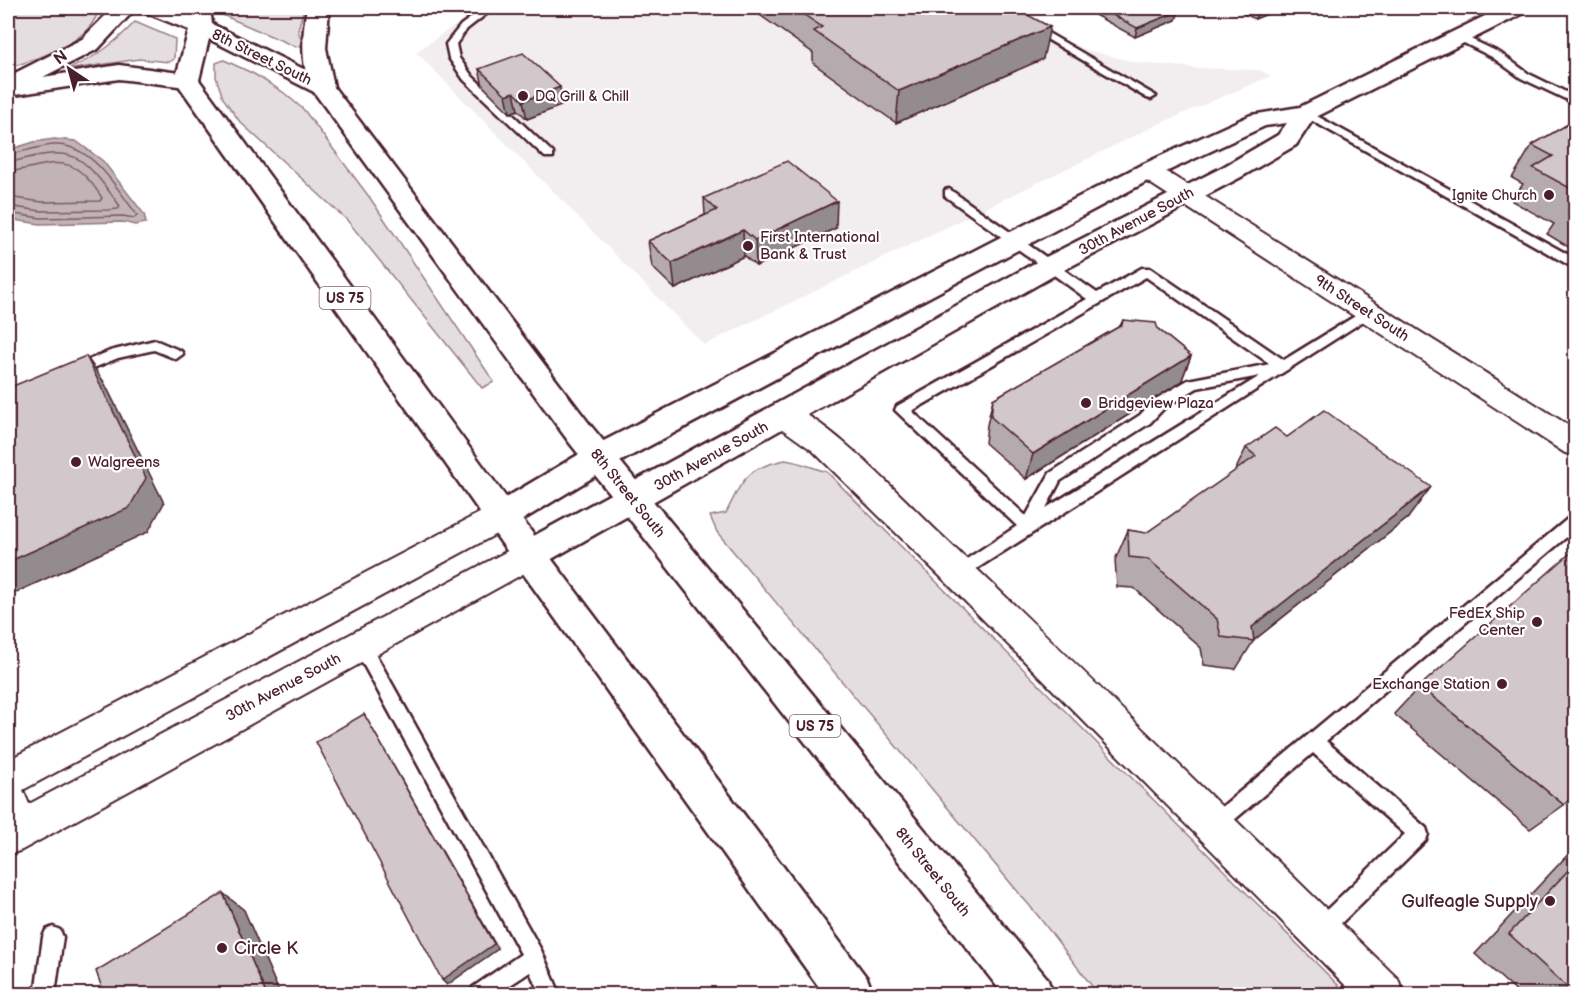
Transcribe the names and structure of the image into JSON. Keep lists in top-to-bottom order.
{
  "streets": {
    "main road": ["8th Street South", "30th Avenue South", "US 75"],
    "street": ["9th Street South"]
  },
  "crossings": [
    ["8th Street South", "30th Avenue South"],
    ["8th Street South", "US 75"],
    ["30th Avenue South", "US 75"],
    ["30th Avenue South", "9th Street South"]
  ],
  "places": [
    "DQ Grill & Chill",
    "Ignite Church",
    "First International Bank & Trust",
    "Bridgeview Plaza",
    "Walgreens",
    "FedEx Ship Center",
    "Exchange Station",
    "Gulfeagle Supply",
    "Circle K"
  ],
  "north": "top left"
}
